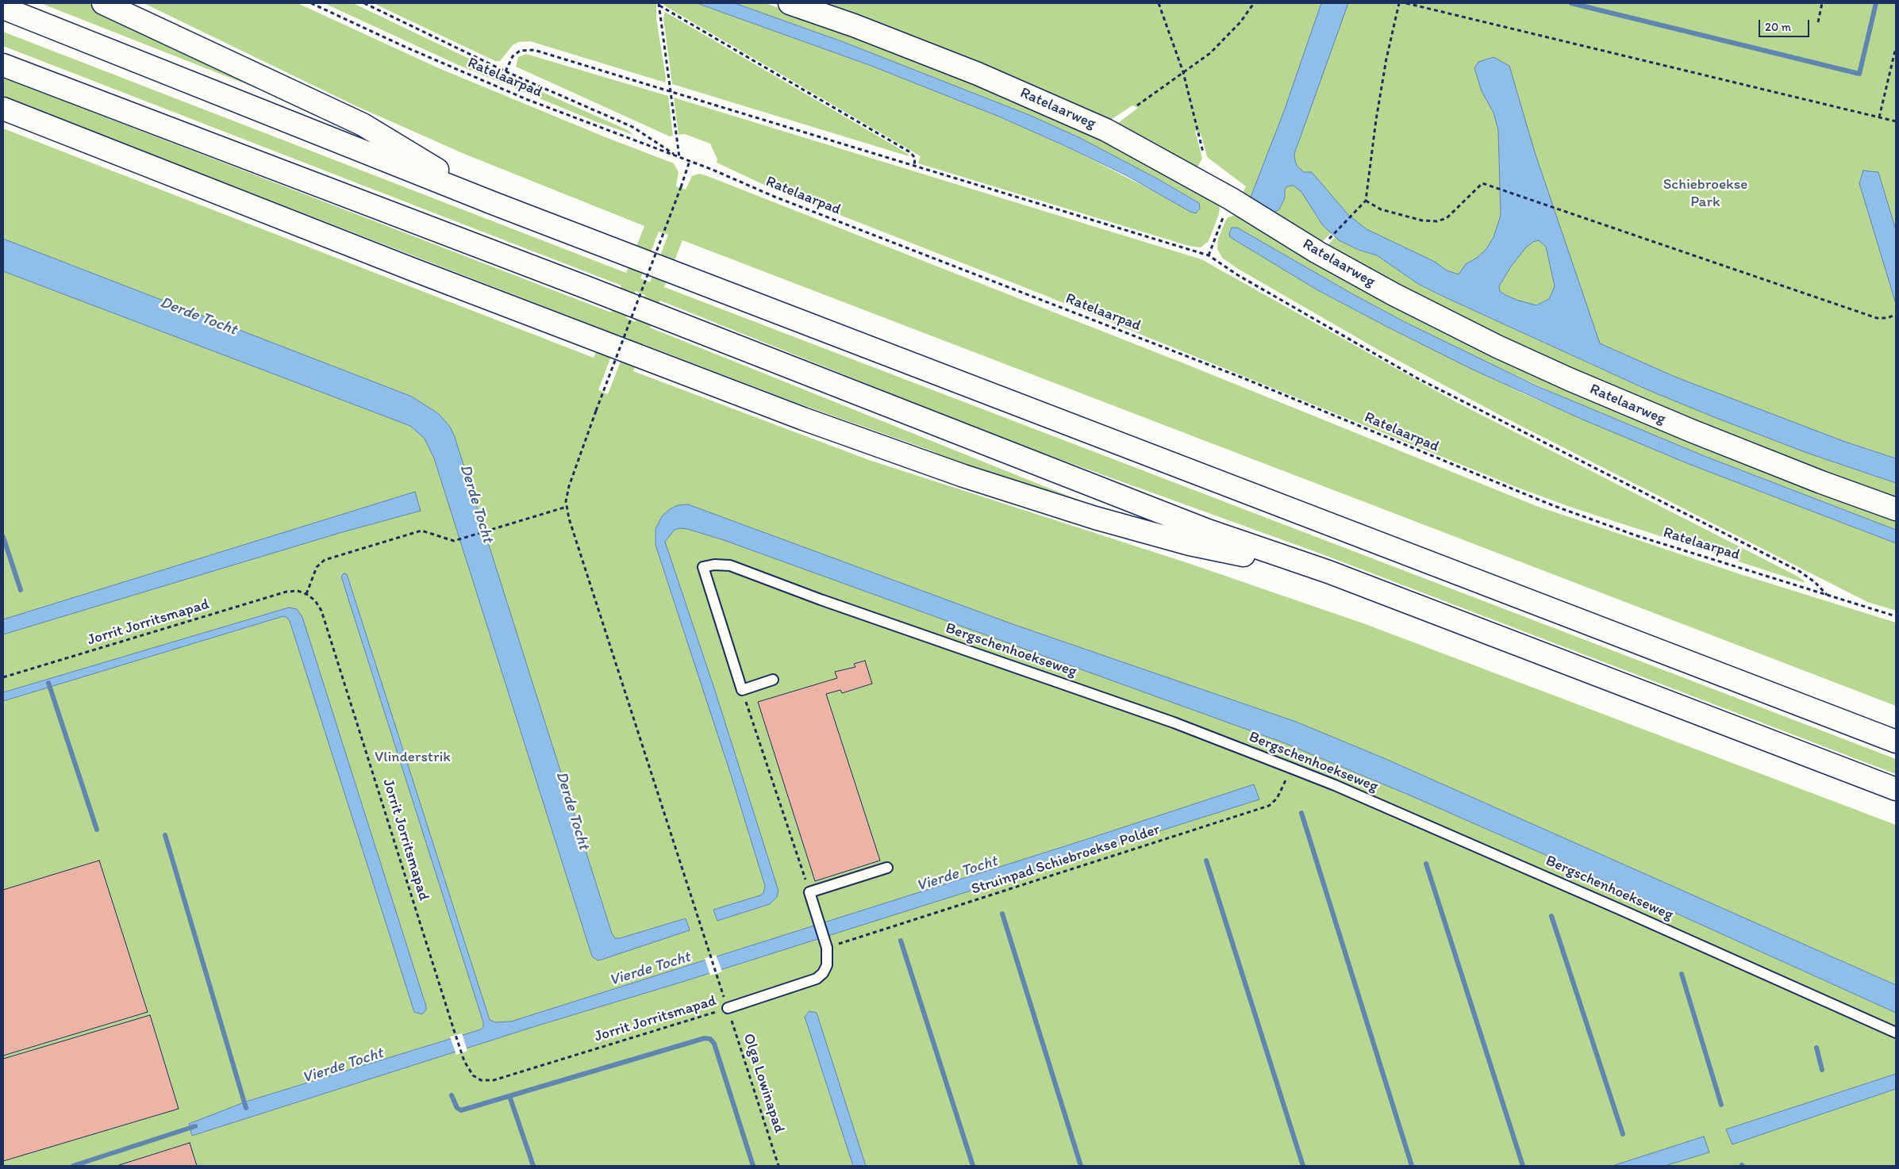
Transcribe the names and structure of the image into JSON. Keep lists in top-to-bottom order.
{
  "streets": {
    "main road": ["Ratelaarweg"],
    "lane": ["Bergschenhoekseweg"],
    "path": [
      "Ratelaarpad",
      "Jorrit Jorritsmapad",
      "Struinpad Schiebroekse Polder",
      "Olga Lowinapad"
    ]
  },
  "crossings": [
    ["Jorrit Jorritsmapad", "Olga Lowinapad"],
    ["Bergschenhoekseweg", "Struinpad Schiebroekse Polder"]
  ],
  "water": ["Derde Tocht", "Vierde Tocht"],
  "parks": ["Schiebroekse Park", "Vlinderstrik"],
  "scale_bar": "20 m"
}
